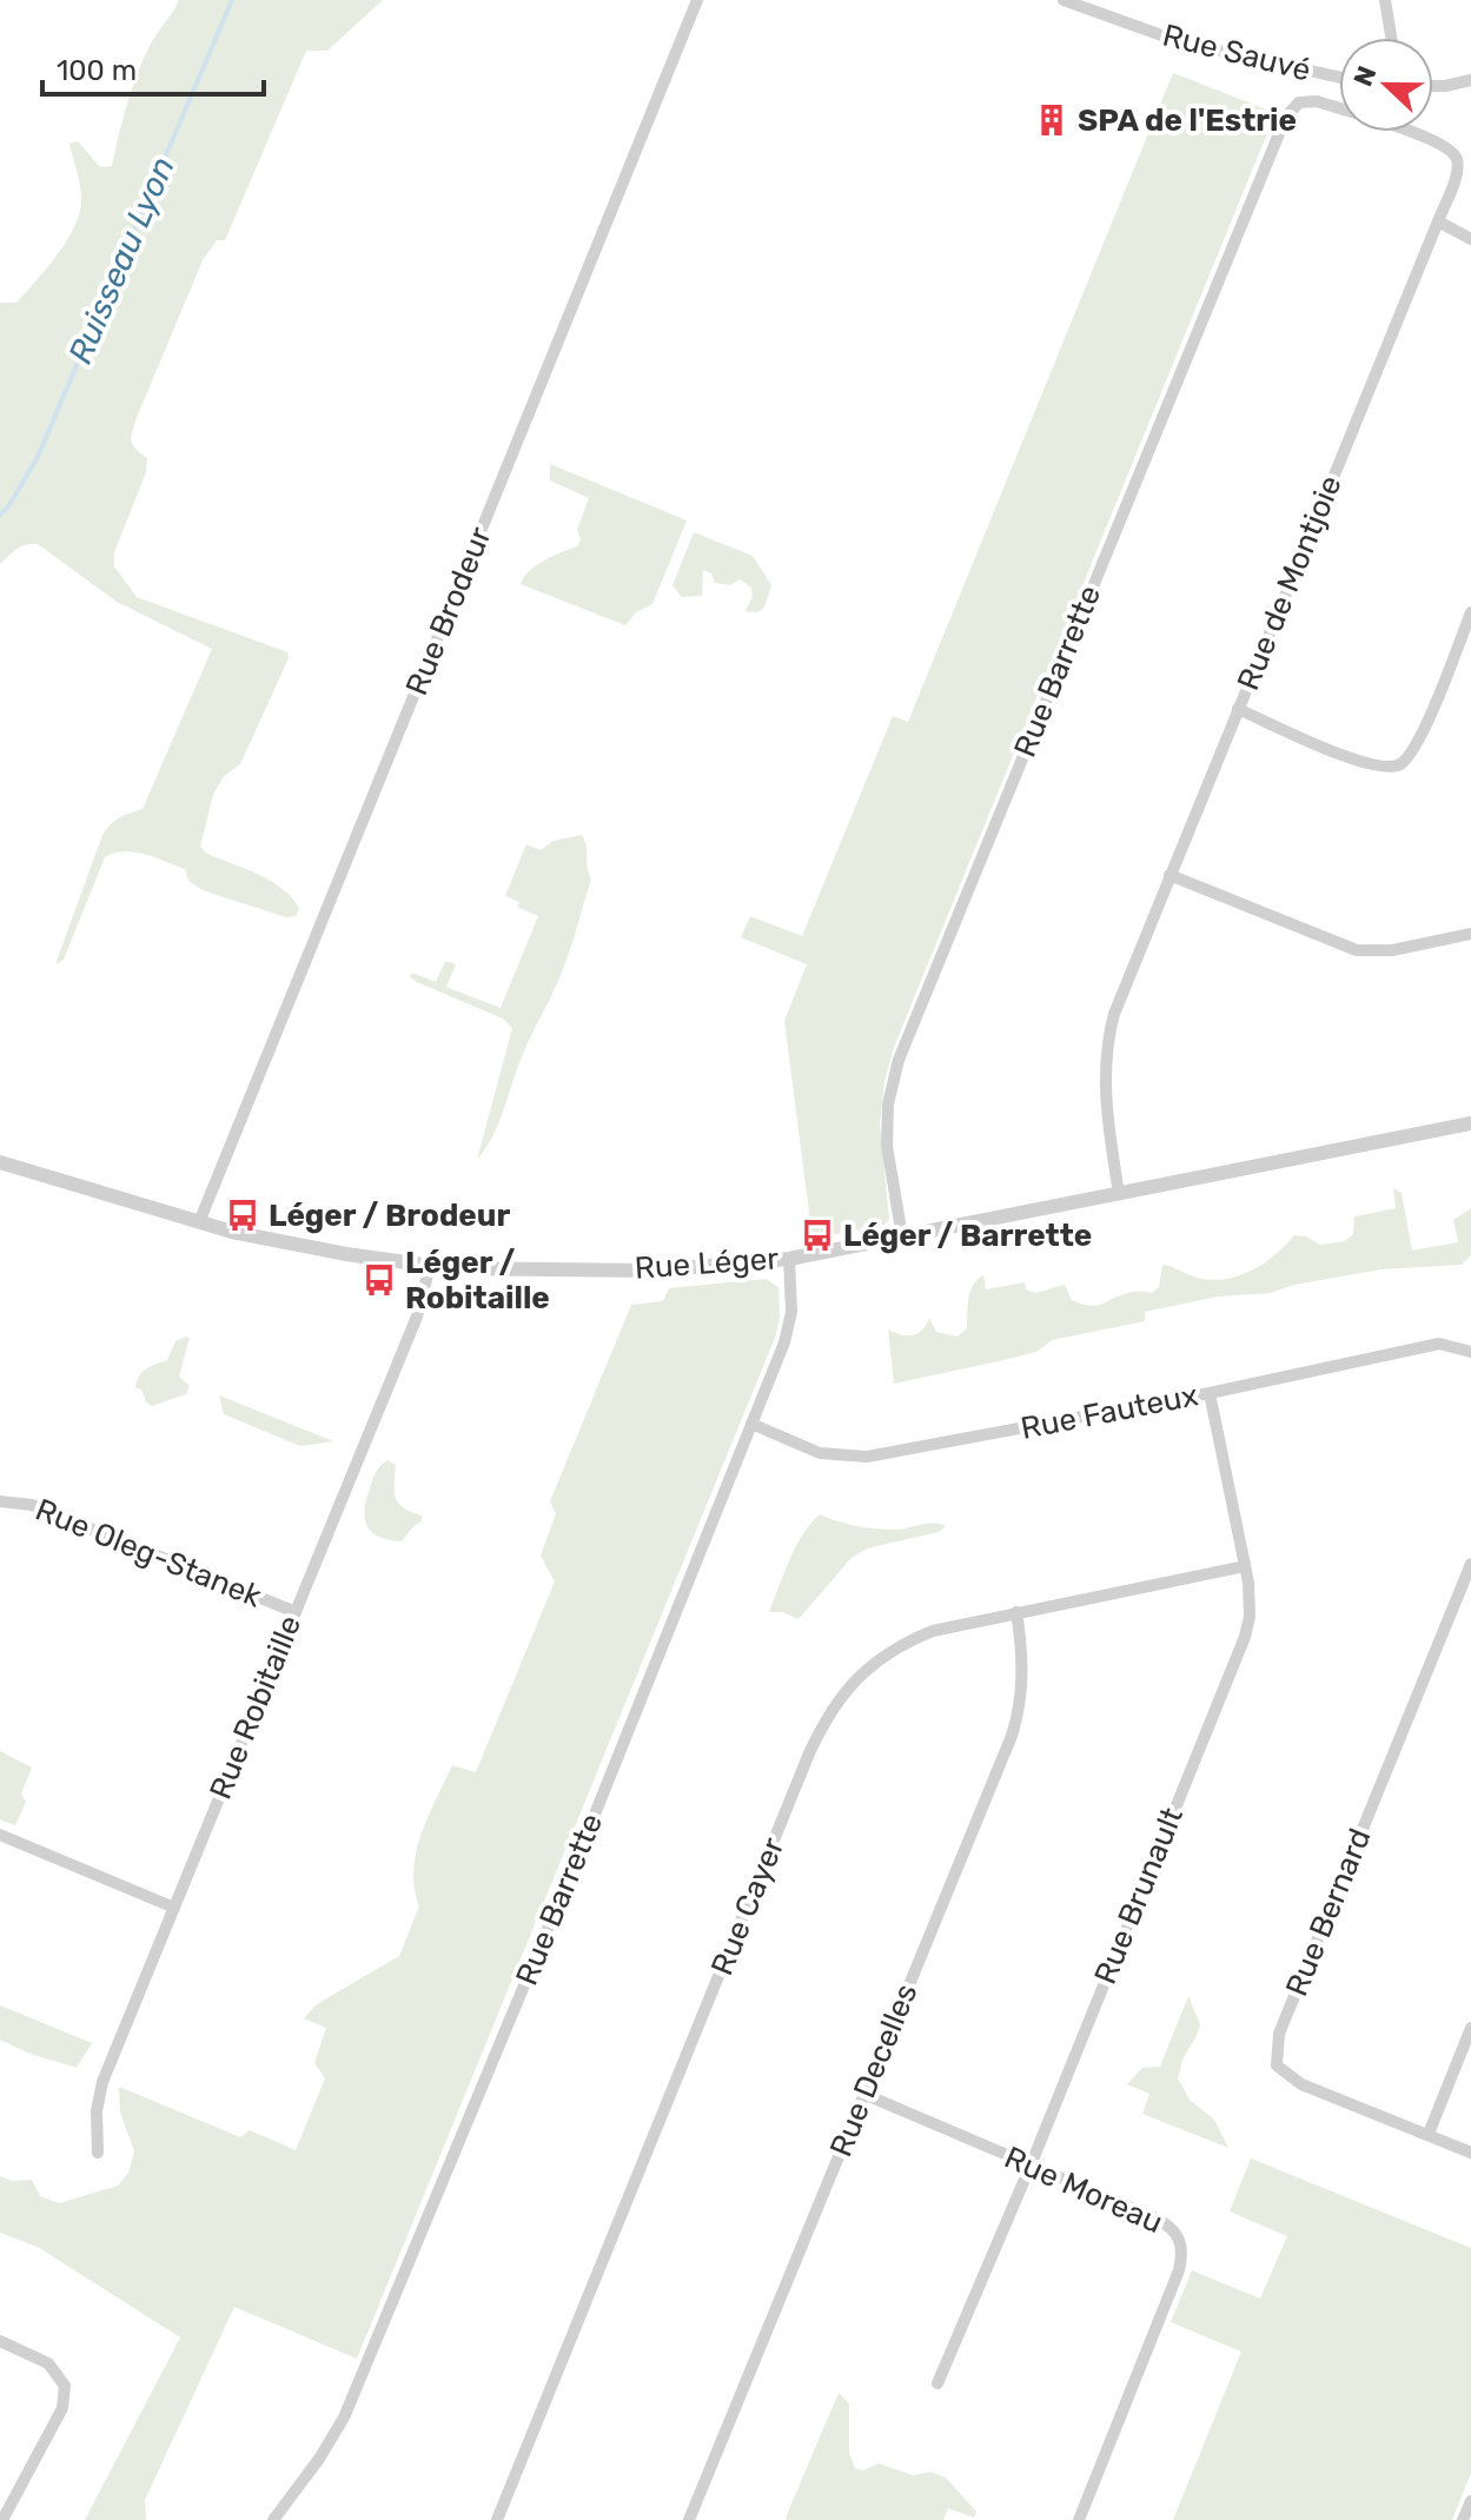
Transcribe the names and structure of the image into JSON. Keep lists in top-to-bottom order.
{
  "streets": {
    "street": [
      "Rue Sauvé",
      "Rue de Montjoie",
      "Rue Brodeur",
      "Rue Barrette",
      "Rue Léger",
      "Rue Fauteux",
      "Rue Oleg-Stanek",
      "Rue Robitaille",
      "Rue Brunault",
      "Rue Cayer",
      "Rue Bernard",
      "Rue Decelles",
      "Rue Moreau"
    ]
  },
  "crossings": [
    ["Rue de Montjoie", "Rue Barrette"],
    ["Rue de Montjoie", "Rue Léger"],
    ["Rue Brodeur", "Rue Léger"],
    ["Rue Barrette", "Rue Léger"],
    ["Rue Barrette", "Rue Fauteux"],
    ["Rue Léger", "Rue Robitaille"],
    ["Rue Fauteux", "Rue Brunault"],
    ["Rue Oleg-Stanek", "Rue Robitaille"],
    ["Rue Brunault", "Rue Cayer"],
    ["Rue Brunault", "Rue Moreau"],
    ["Rue Cayer", "Rue Decelles"],
    ["Rue Decelles", "Rue Moreau"]
  ],
  "water": ["Ruisseau Lyon"],
  "places": {
    "building": ["SPA de l'Estrie"],
    "bus stop": ["Léger / Brodeur", "Léger / Barrette", "Léger / Robitaille"]
  },
  "scale_bar": "100 m",
  "north": "left"
}
